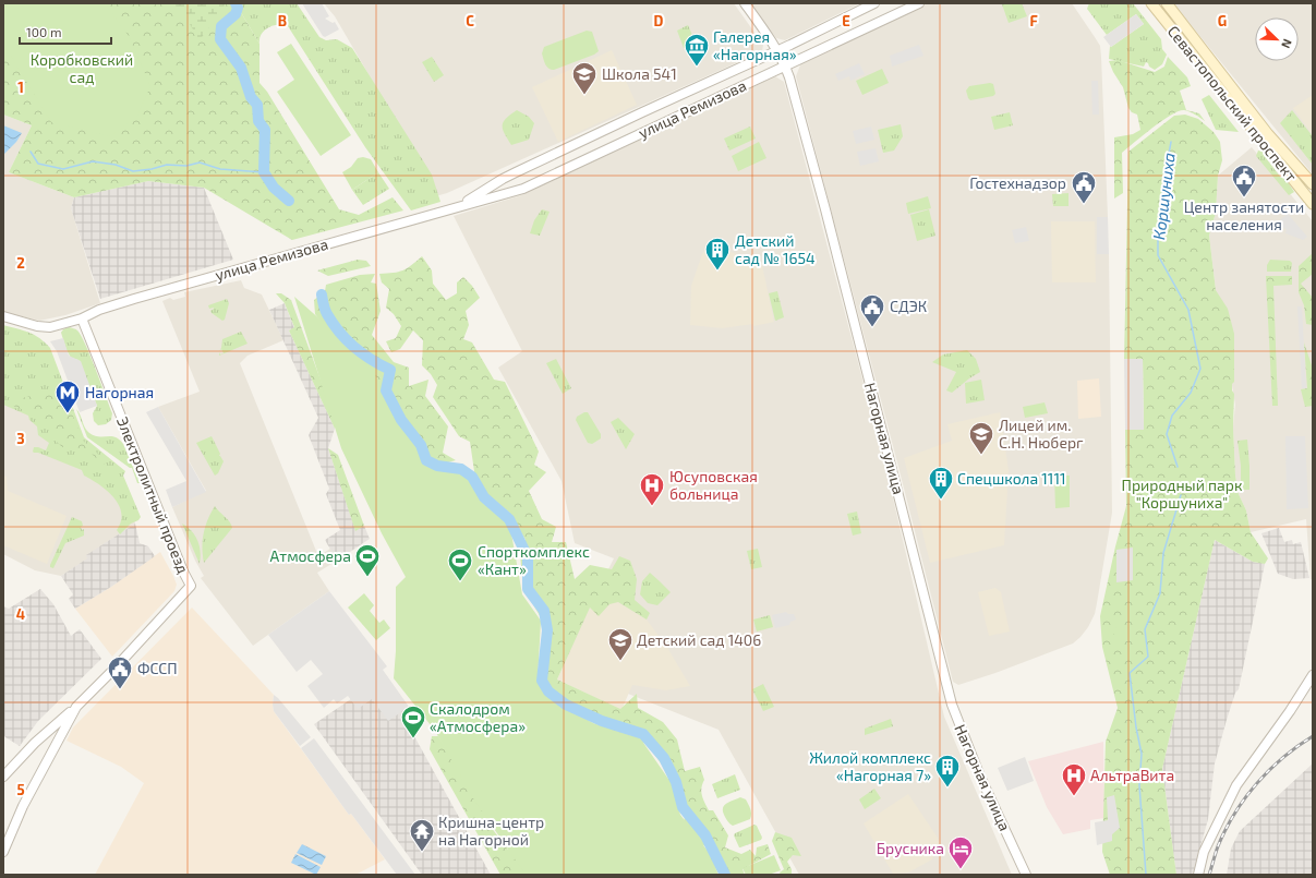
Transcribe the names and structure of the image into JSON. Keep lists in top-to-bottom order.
{
  "streets": {
    "main road": ["Севастопольский проспект"],
    "street": ["улица Ремизова", "Нагорная улица", "Электролитный проезд"]
  },
  "crossings": [
    ["улица Ремизова", "Нагорная улица"],
    ["улица Ремизова", "Электролитный проезд"]
  ],
  "water": ["Коршуниха"],
  "parks": ["Коробковский сад", "Природный парк \"Коршуниха\""],
  "places": {
    "museum": ["Галерея «Нагорная»"],
    "school or university": ["Школа 541", "Лицей им. С.Н. Нюберг", "Детский сад 1406"],
    "public building": [
      "Центр занятости населения",
      "Гостехнадзор",
      "СДЭК",
      "ФССП"
    ],
    "building": ["Детский сад № 1654", "Спецшкола 1111", "Жилой комплекс «Нагорная 7»"],
    "metro station": ["Нагорная"],
    "hospital": ["Юсуповская больница", "АльтраВита"],
    "sports": ["Атмосфера", "Спорткомплекс «Кант»", "Скалодром «Атмосфера»"],
    "temple": ["Кришна-центр на Нагорной"],
    "hotel": ["Брусника"]
  },
  "scale_bar": "100 m",
  "north": "bottom right",
  "grid": {
    "columns": [
      "B",
      "C",
      "D",
      "E",
      "F",
      "G"
    ],
    "rows": [
      "1",
      "2",
      "3",
      "4",
      "5"
    ]
  }
}
